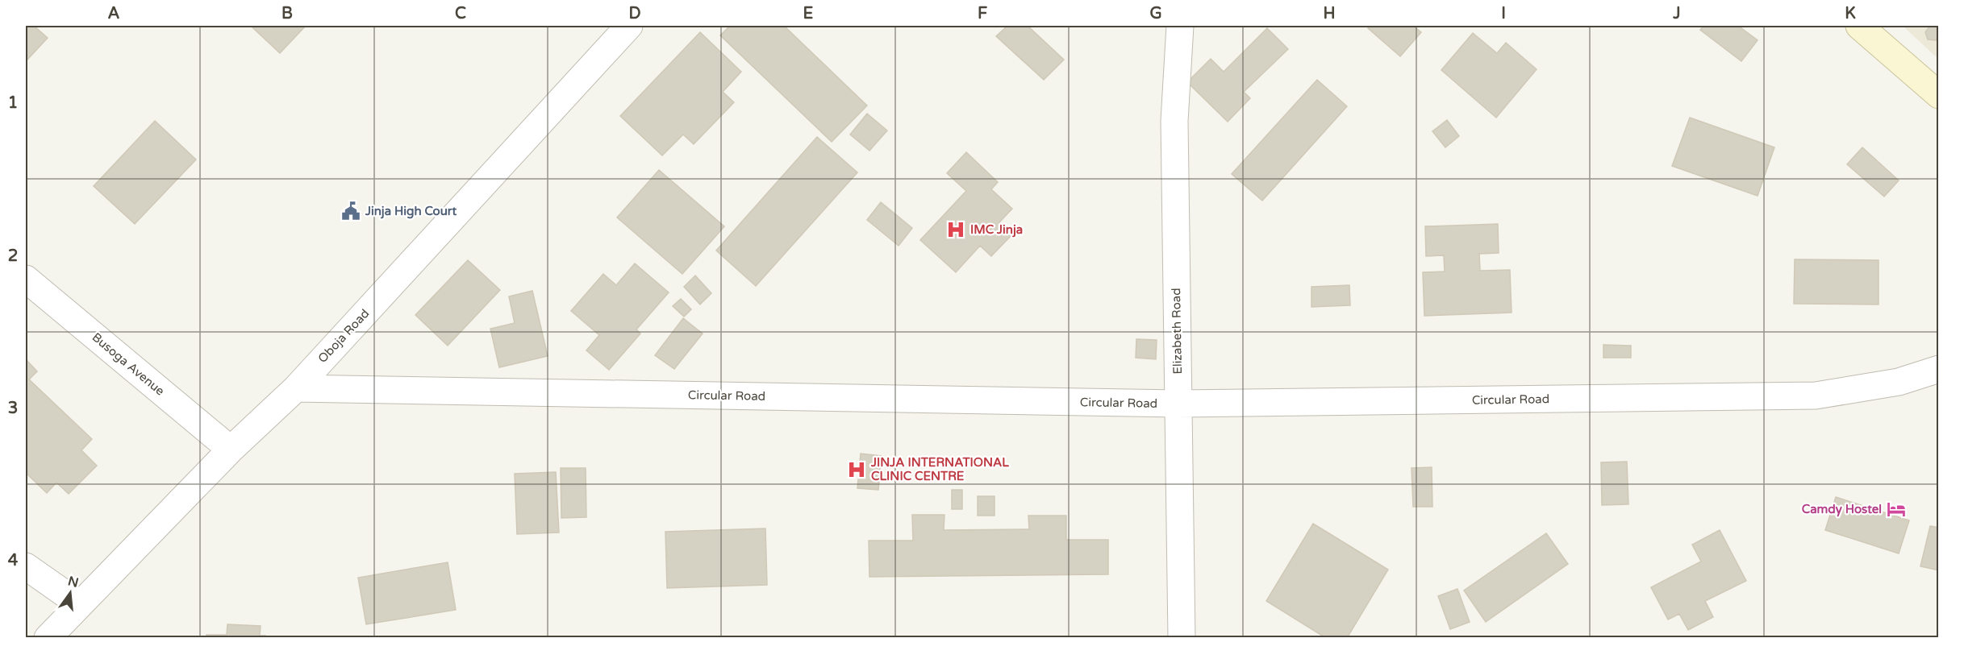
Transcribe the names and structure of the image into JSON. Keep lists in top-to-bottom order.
{
  "streets": {
    "street": [
      "Elizabeth Road",
      "Oboja Road",
      "Busoga Avenue",
      "Circular Road"
    ]
  },
  "crossings": [
    ["Elizabeth Road", "Circular Road"],
    ["Oboja Road", "Busoga Avenue"],
    ["Oboja Road", "Circular Road"]
  ],
  "places": {
    "public building": ["Jinja High Court"],
    "hospital": ["IMC Jinja", "JINJA INTERNATIONAL CLINIC CENTRE"],
    "hotel": ["Camdy Hostel"]
  },
  "north": "top",
  "grid": {
    "columns": [
      "A",
      "B",
      "C",
      "D",
      "E",
      "F",
      "G",
      "H",
      "I",
      "J",
      "K"
    ],
    "rows": [
      "1",
      "2",
      "3",
      "4"
    ]
  }
}
